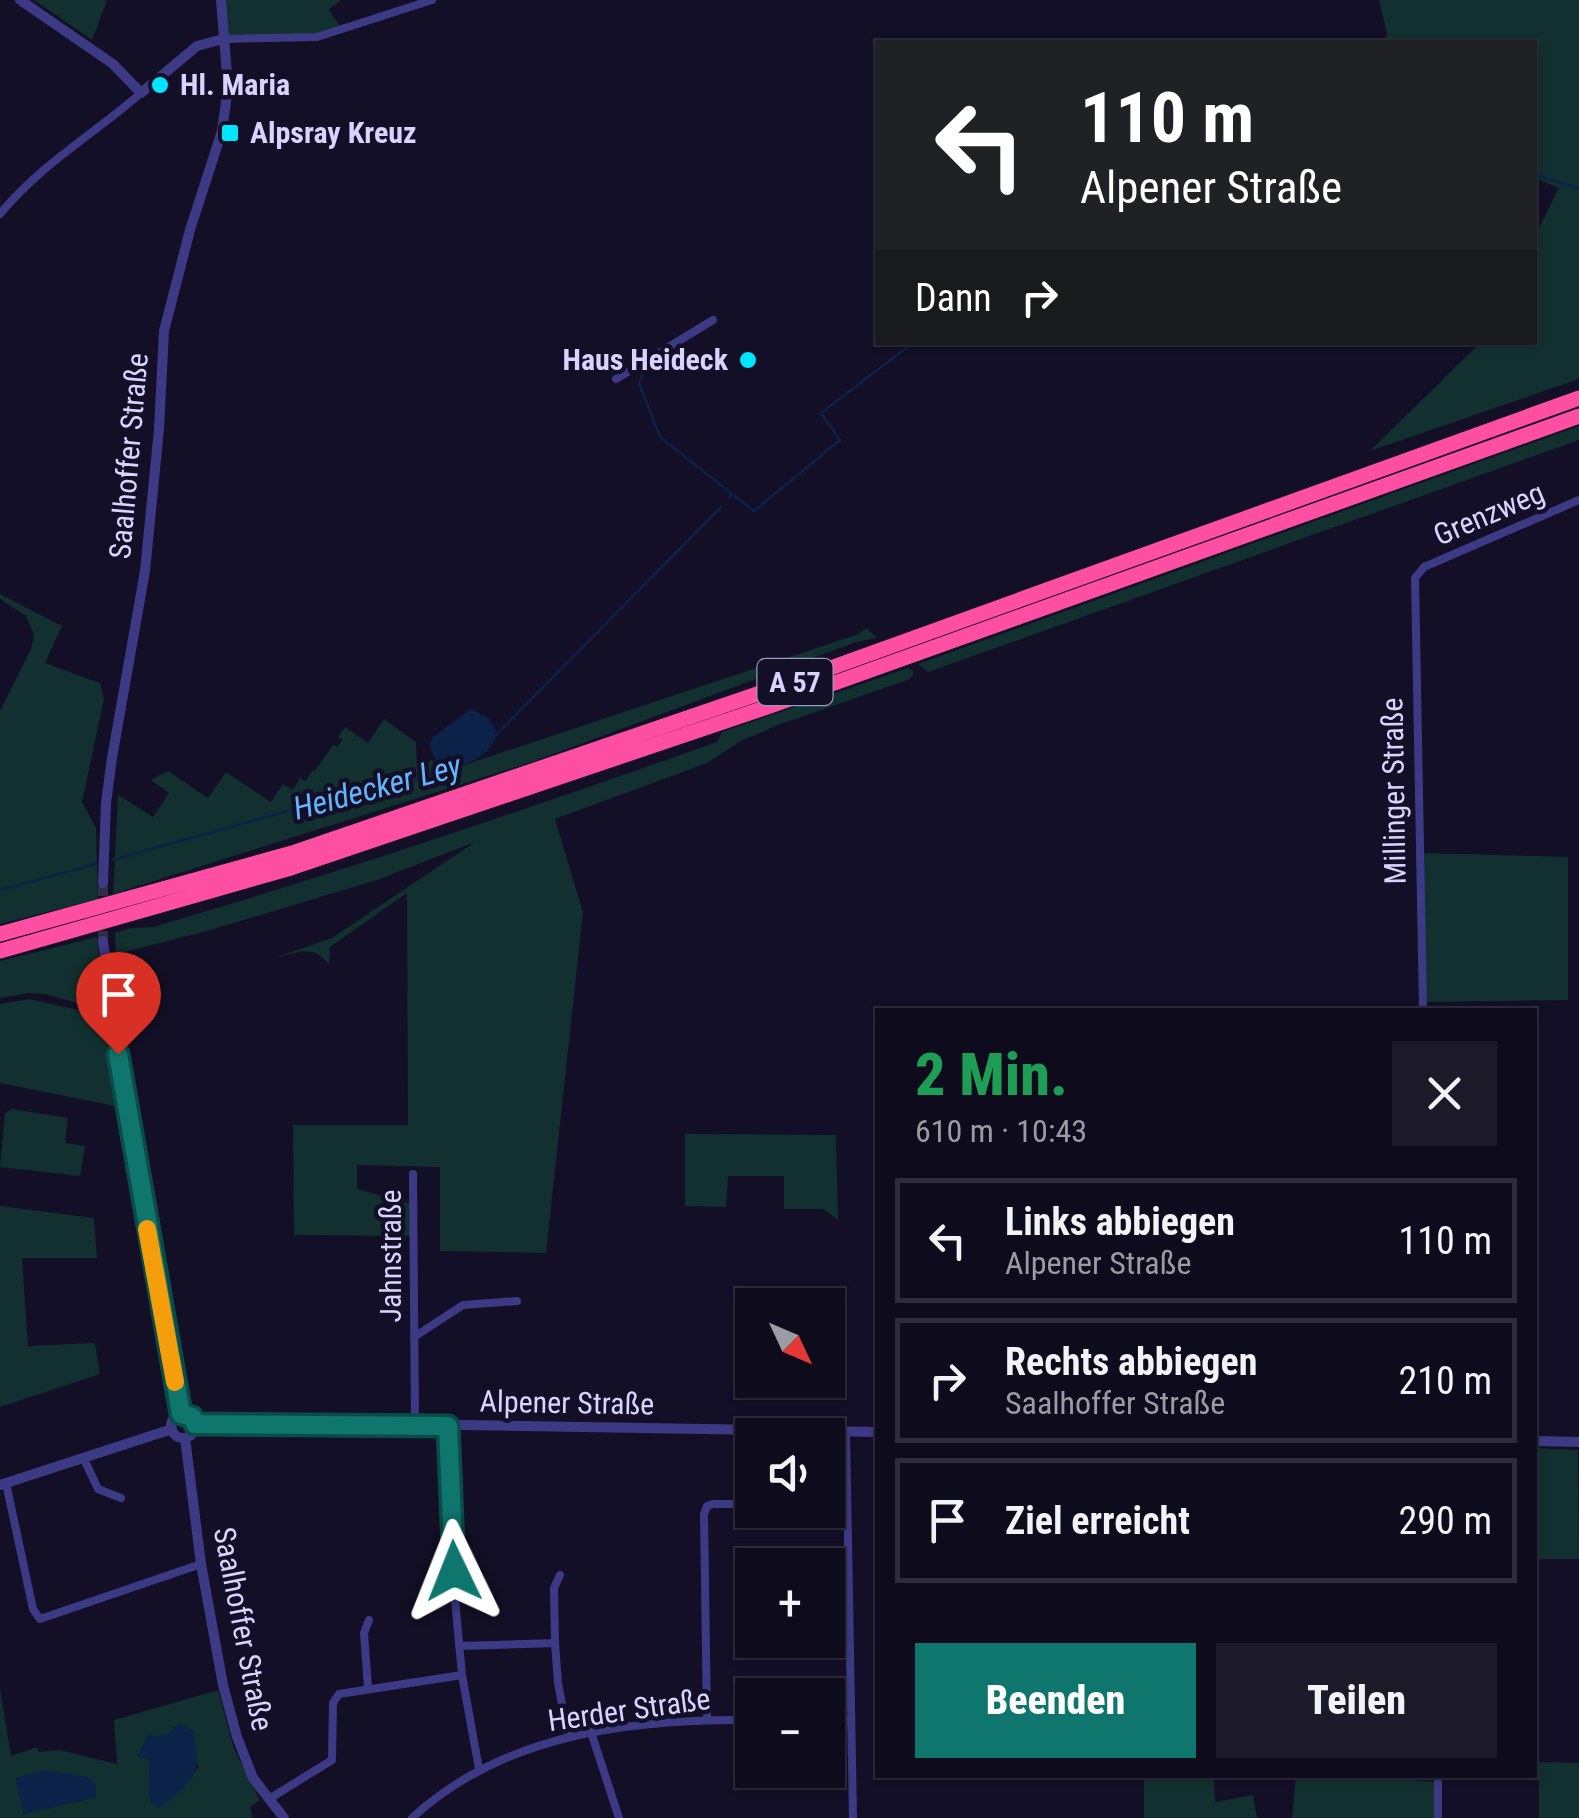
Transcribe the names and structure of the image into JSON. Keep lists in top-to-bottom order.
{
  "streets": {
    "highway": ["A 57"],
    "street": [
      "Saalhoffer Straße",
      "Grenzweg",
      "Millinger Straße",
      "Jahnstraße",
      "Alpener Straße",
      "Herder Straße"
    ]
  },
  "crossings": [
    ["Saalhoffer Straße", "Alpener Straße"],
    ["Grenzweg", "Millinger Straße"],
    ["Jahnstraße", "Alpener Straße"]
  ],
  "water": ["Heidecker Ley"],
  "places": {
    "other": ["Hl. Maria", "Haus Heideck"],
    "transit": ["Alpsray Kreuz"]
  },
  "north": "bottom right",
  "page": {
    "turn": ["110 m", "Alpener Straße"],
    "then": "Dann",
    "heading": ["2 Min.", "610 m · 10:43"],
    "list": [
      {
        "name": "Links abbiegen",
        "note": "Alpener Straße",
        "value": "110 m"
      },
      {
        "name": "Rechts abbiegen",
        "note": "Saalhoffer Straße",
        "value": "210 m"
      },
      {
        "name": "Ziel erreicht",
        "value": "290 m"
      }
    ],
    "map_buttons": ["+", "−"],
    "buttons": ["Beenden", "Teilen"]
  }
}
